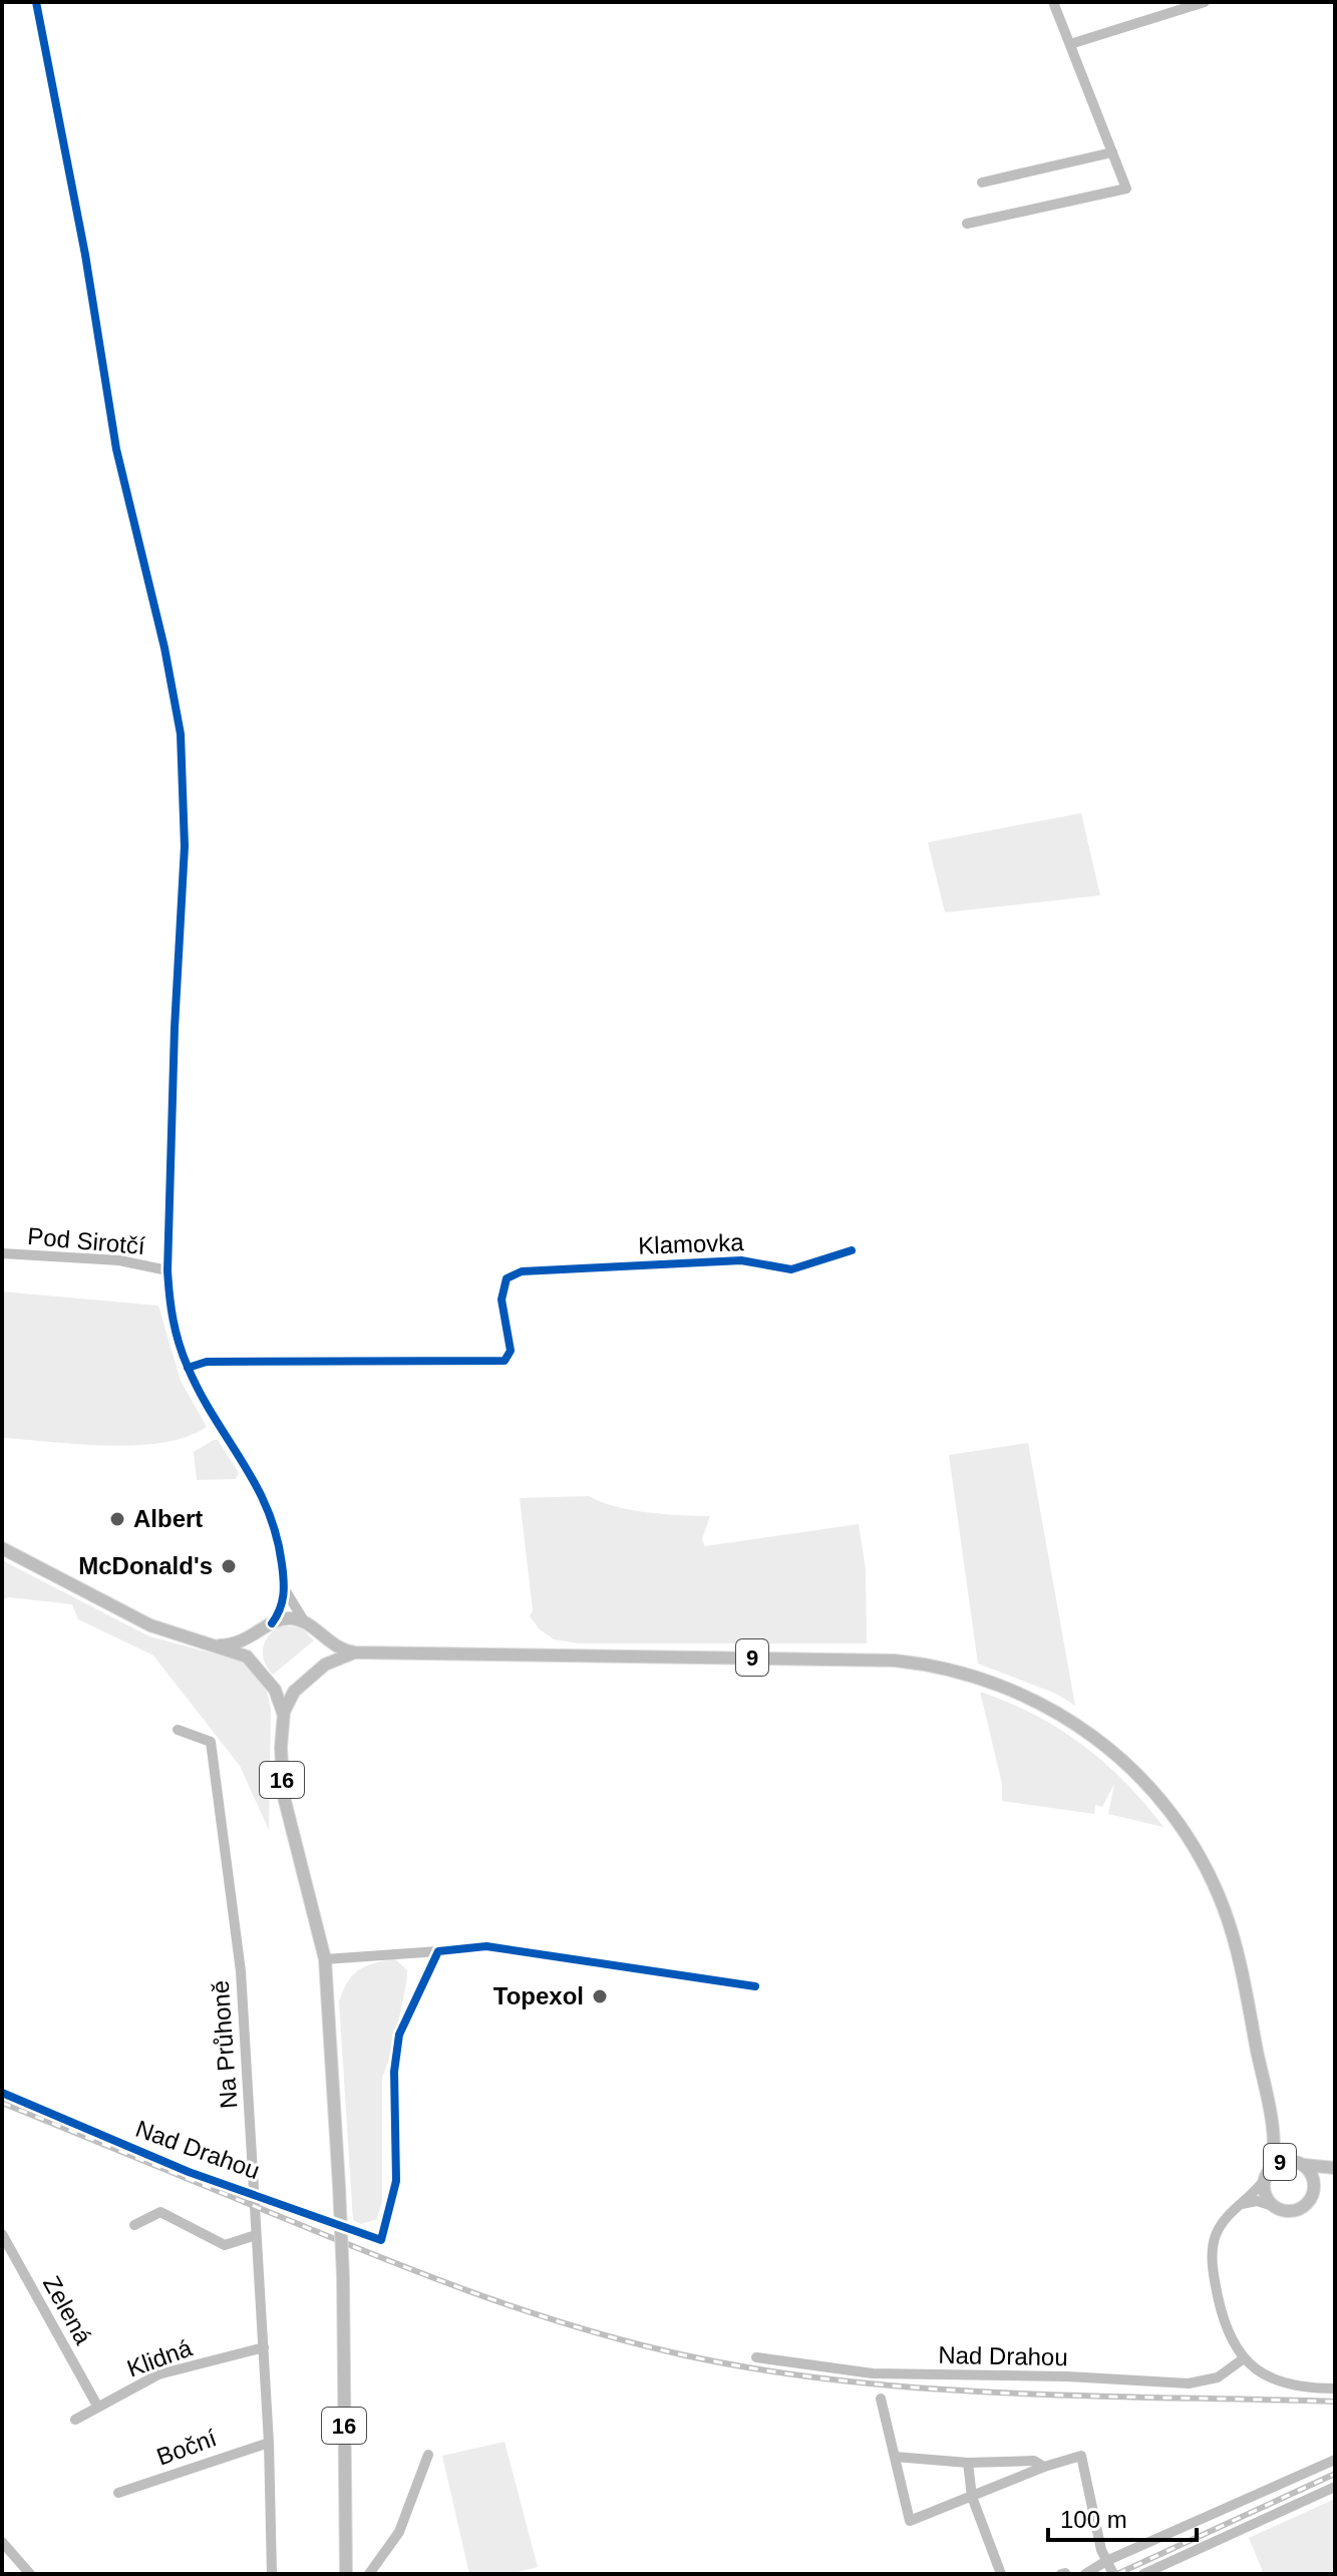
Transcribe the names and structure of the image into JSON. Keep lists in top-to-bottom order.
{
  "streets": {
    "main road": ["9", "16"],
    "street": [
      "Pod Sirotčí",
      "Klamovka",
      "Na Průhoně",
      "Nad Drahou",
      "Zelená",
      "Klidná",
      "Boční"
    ]
  },
  "crossings": [
    ["9", "16"],
    ["Na Průhoně", "Nad Drahou"],
    ["Na Průhoně", "Klidná"],
    ["Na Průhoně", "Boční"],
    ["Zelená", "Klidná"]
  ],
  "places": ["Albert", "McDonald's", "Topexol"],
  "scale_bar": "100 m"
}
